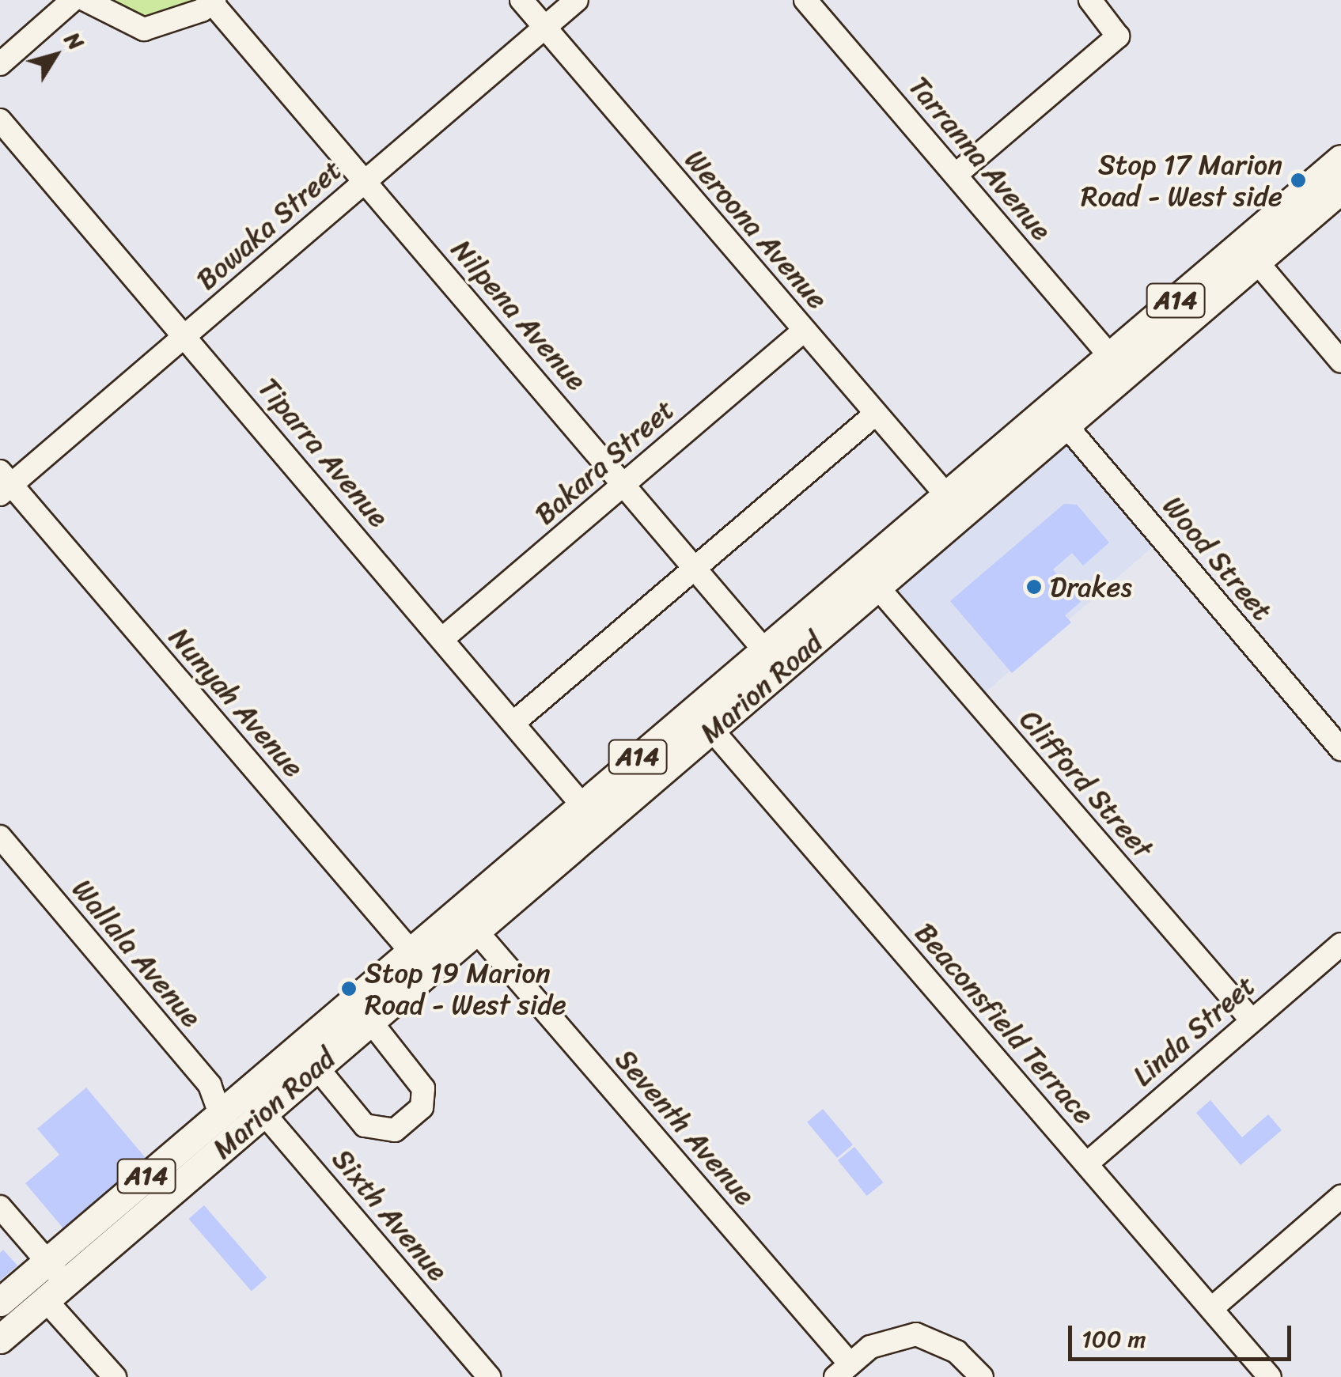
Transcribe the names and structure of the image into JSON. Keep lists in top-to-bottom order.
{
  "streets": {
    "main road": ["A14", "Marion Road"],
    "street": [
      "Tarranna Avenue",
      "Bowaka Street",
      "Weroona Avenue",
      "Nilpena Avenue",
      "Tiparra Avenue",
      "Bakara Street",
      "Wood Street",
      "Nunyah Avenue",
      "Clifford Street",
      "Wallala Avenue",
      "Beaconsfield Terrace",
      "Linda Street",
      "Seventh Avenue",
      "Sixth Avenue"
    ]
  },
  "crossings": [
    ["Tarranna Avenue", "Marion Road"],
    ["Bowaka Street", "Weroona Avenue"],
    ["Bowaka Street", "Nilpena Avenue"],
    ["Bowaka Street", "Tiparra Avenue"],
    ["Bowaka Street", "Nunyah Avenue"],
    ["Weroona Avenue", "Bakara Street"],
    ["Weroona Avenue", "Marion Road"],
    ["Nilpena Avenue", "Bakara Street"],
    ["Nilpena Avenue", "Marion Road"],
    ["Tiparra Avenue", "Bakara Street"],
    ["Tiparra Avenue", "Marion Road"],
    ["Wood Street", "Marion Road"],
    ["Marion Road", "Nunyah Avenue"],
    ["Marion Road", "Clifford Street"],
    ["Marion Road", "Wallala Avenue"],
    ["Marion Road", "Beaconsfield Terrace"],
    ["Marion Road", "Seventh Avenue"],
    ["Marion Road", "Sixth Avenue"],
    ["Clifford Street", "Linda Street"],
    ["Beaconsfield Terrace", "Linda Street"]
  ],
  "places": ["Stop 17 Marion Road - West side", "Drakes", "Stop 19 Marion Road - West side"],
  "scale_bar": "100 m",
  "north": "top right"
}
